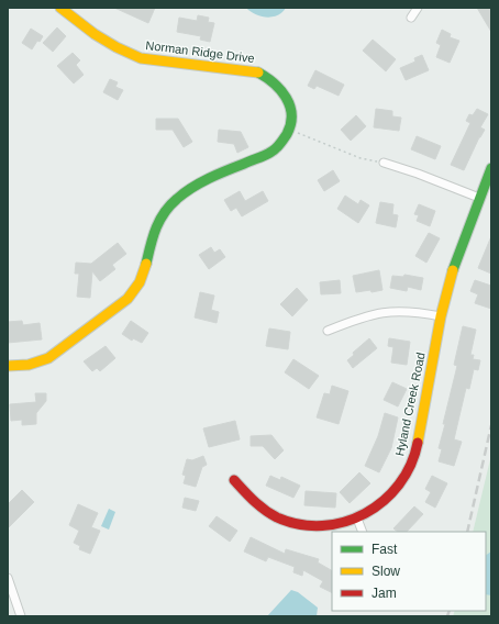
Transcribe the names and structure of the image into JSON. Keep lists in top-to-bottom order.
{
  "streets": {
    "street": ["Norman Ridge Drive", "Hyland Creek Road"]
  },
  "legend": ["Fast", "Slow", "Jam"]
}
